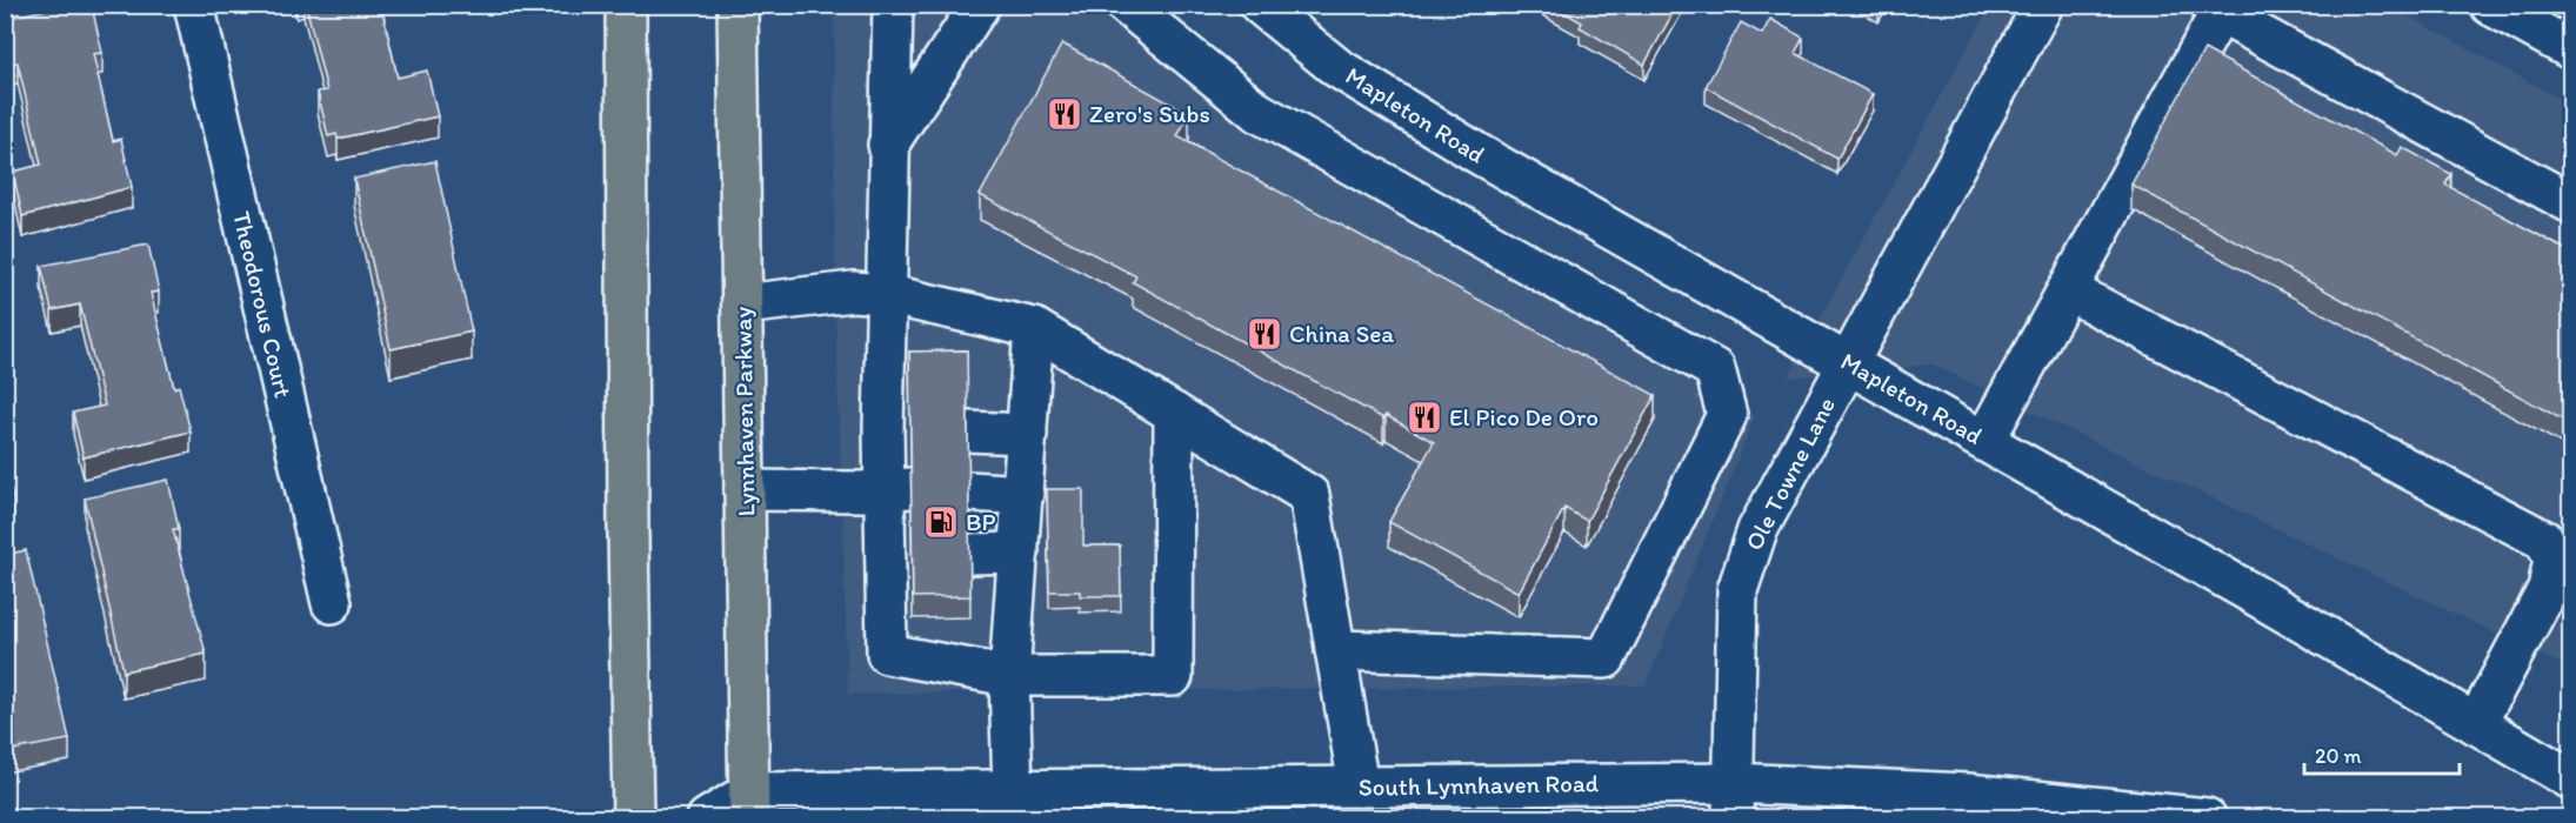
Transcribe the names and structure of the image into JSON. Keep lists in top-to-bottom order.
{
  "streets": {
    "main road": ["Lynnhaven Parkway"],
    "street": [
      "Mapleton Road",
      "Theodorous Court",
      "Ole Towne Lane",
      "South Lynnhaven Road"
    ]
  },
  "crossings": [
    ["Mapleton Road", "Ole Towne Lane"],
    ["Lynnhaven Parkway", "South Lynnhaven Road"],
    ["Ole Towne Lane", "South Lynnhaven Road"]
  ],
  "places": {
    "restaurant": ["Zero's Subs", "China Sea", "El Pico De Oro"],
    "fuel station": ["BP"]
  },
  "scale_bar": "20 m"
}
